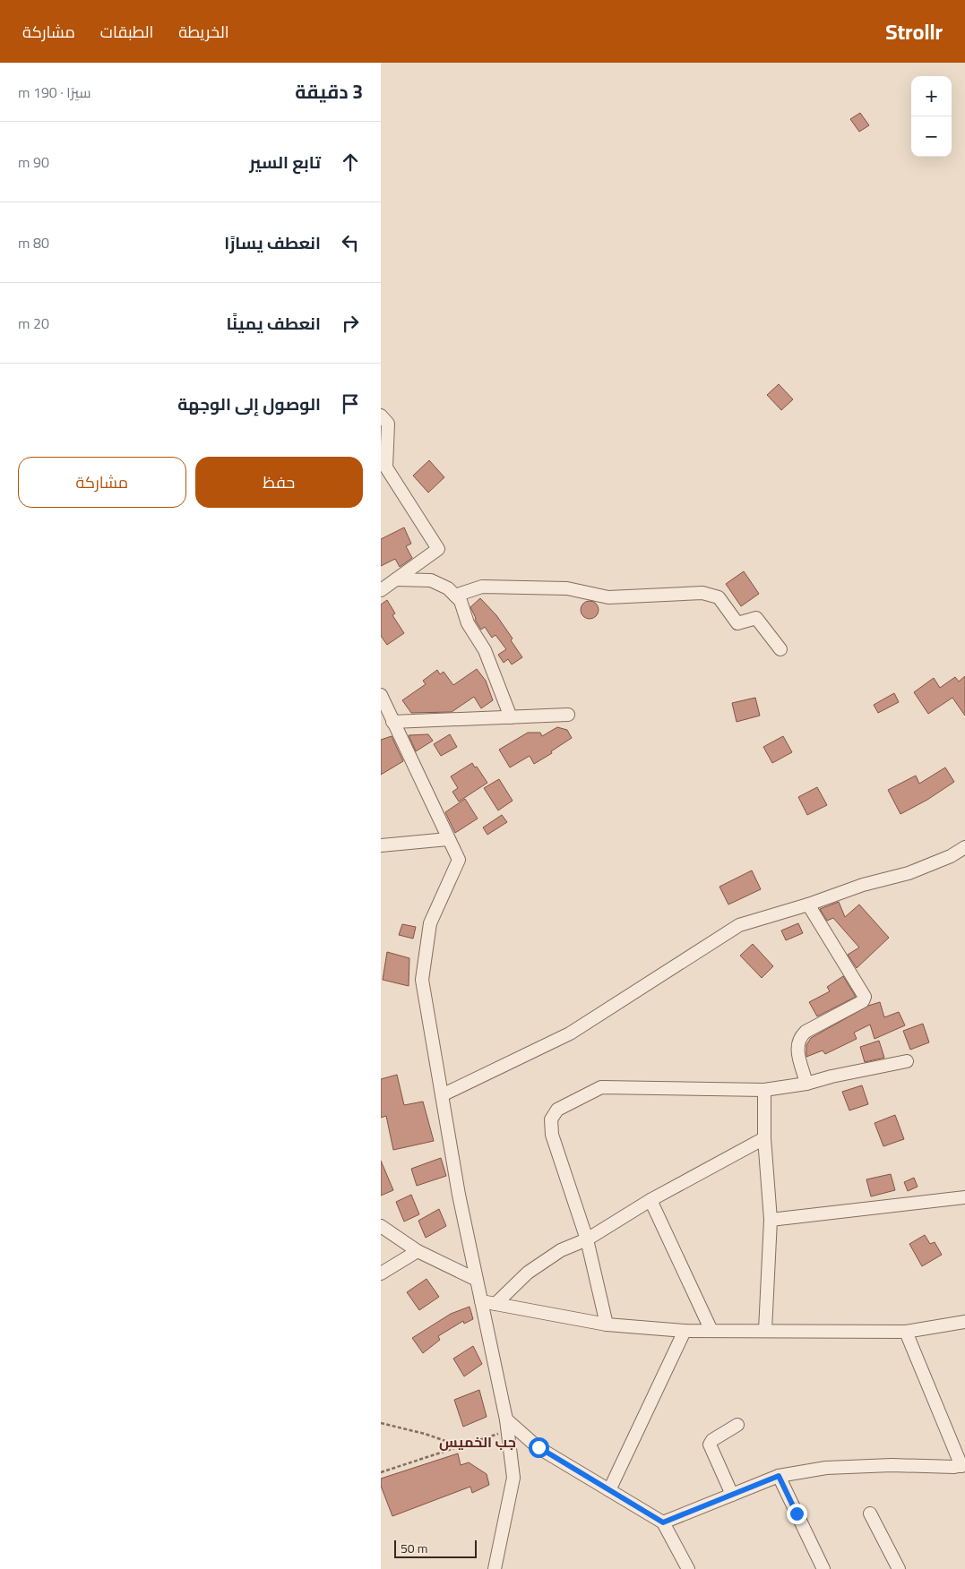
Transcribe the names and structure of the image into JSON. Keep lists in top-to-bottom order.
{
  "districts": ["جب الخميس"],
  "scale_bar": "50 m",
  "page": {
    "header": "Strollr",
    "nav": ["الخريطة", "الطبقات", "مشاركة"],
    "heading": ["3 دقيقة", "سيرًا · 190 m"],
    "map_buttons": ["+", "−"],
    "list": [
      ["تابع السير", "90 m"],
      ["انعطف يسارًا", "80 m"],
      ["انعطف يمينًا", "20 m"],
      "الوصول إلى الوجهة"
    ],
    "buttons": ["حفظ", "مشاركة"],
    "scale": "50 m"
  }
}
